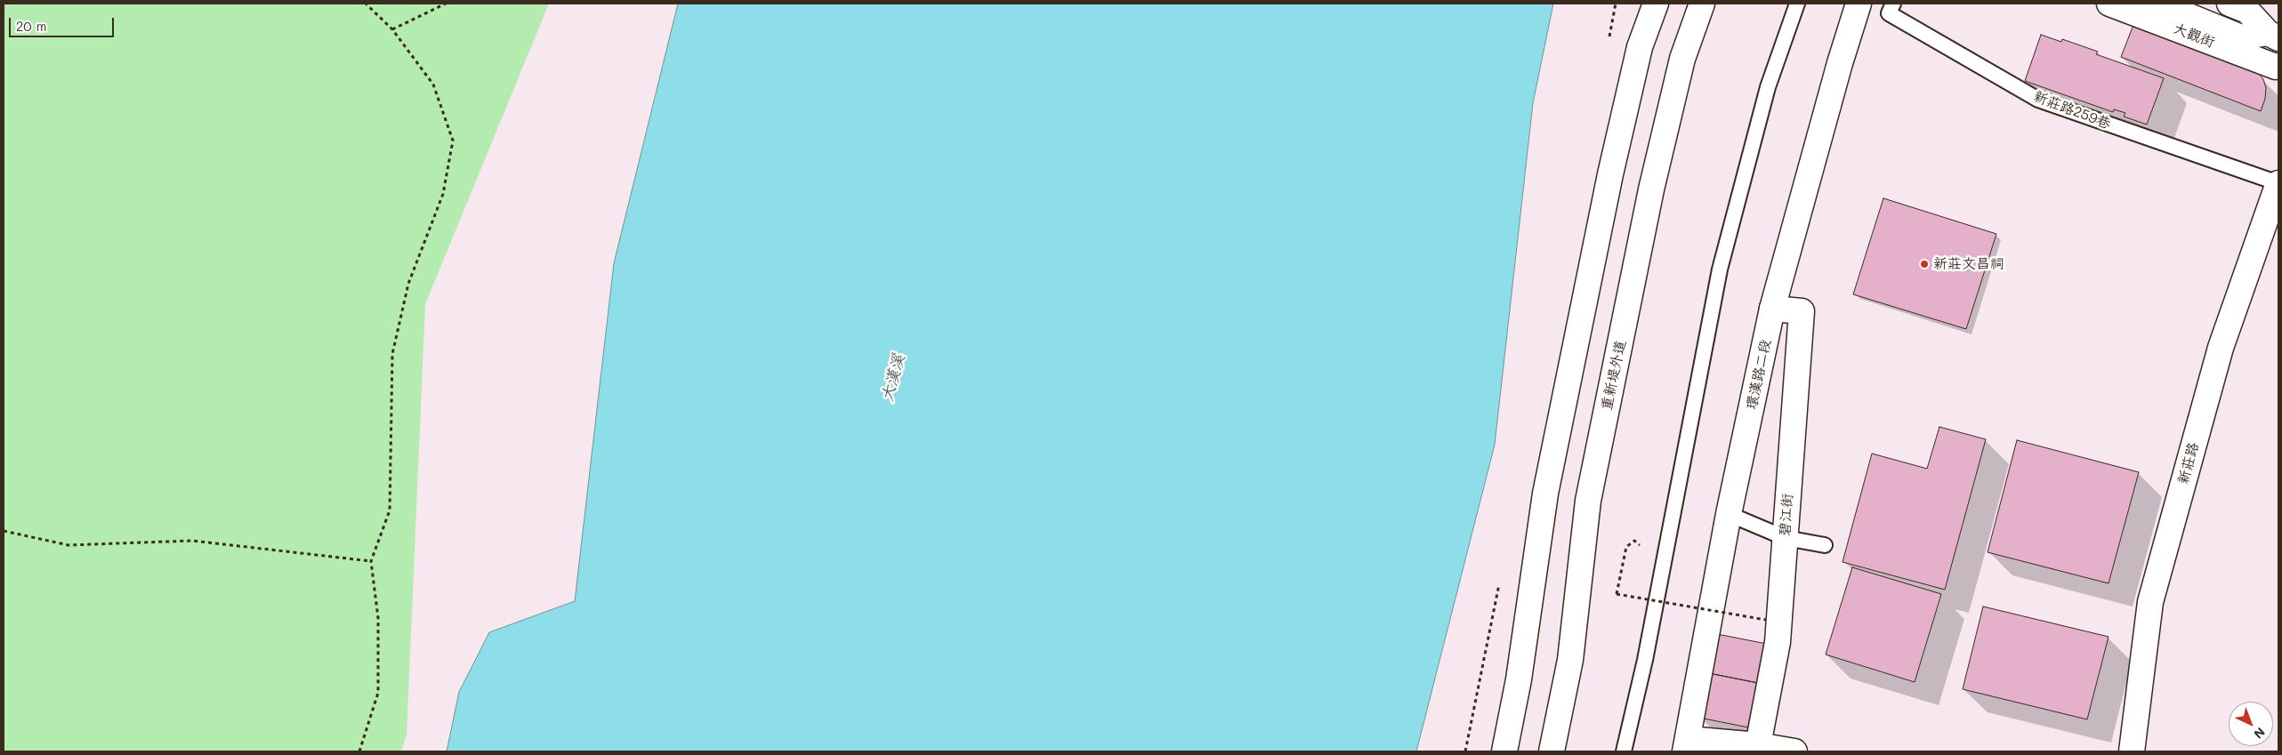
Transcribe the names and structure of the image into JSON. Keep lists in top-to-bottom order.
{
  "streets": {
    "street": [
      "大觀街",
      "環漢路二段",
      "重新堤外道",
      "新莊路",
      "碧江街"
    ],
    "lane": ["新莊路259巷"]
  },
  "crossings": [
    ["新莊路259巷", "新莊路"],
    ["環漢路二段", "碧江街"]
  ],
  "water": ["大漢溪"],
  "places": ["新莊文昌祠"],
  "scale_bar": "20 m",
  "north": "bottom right"
}
